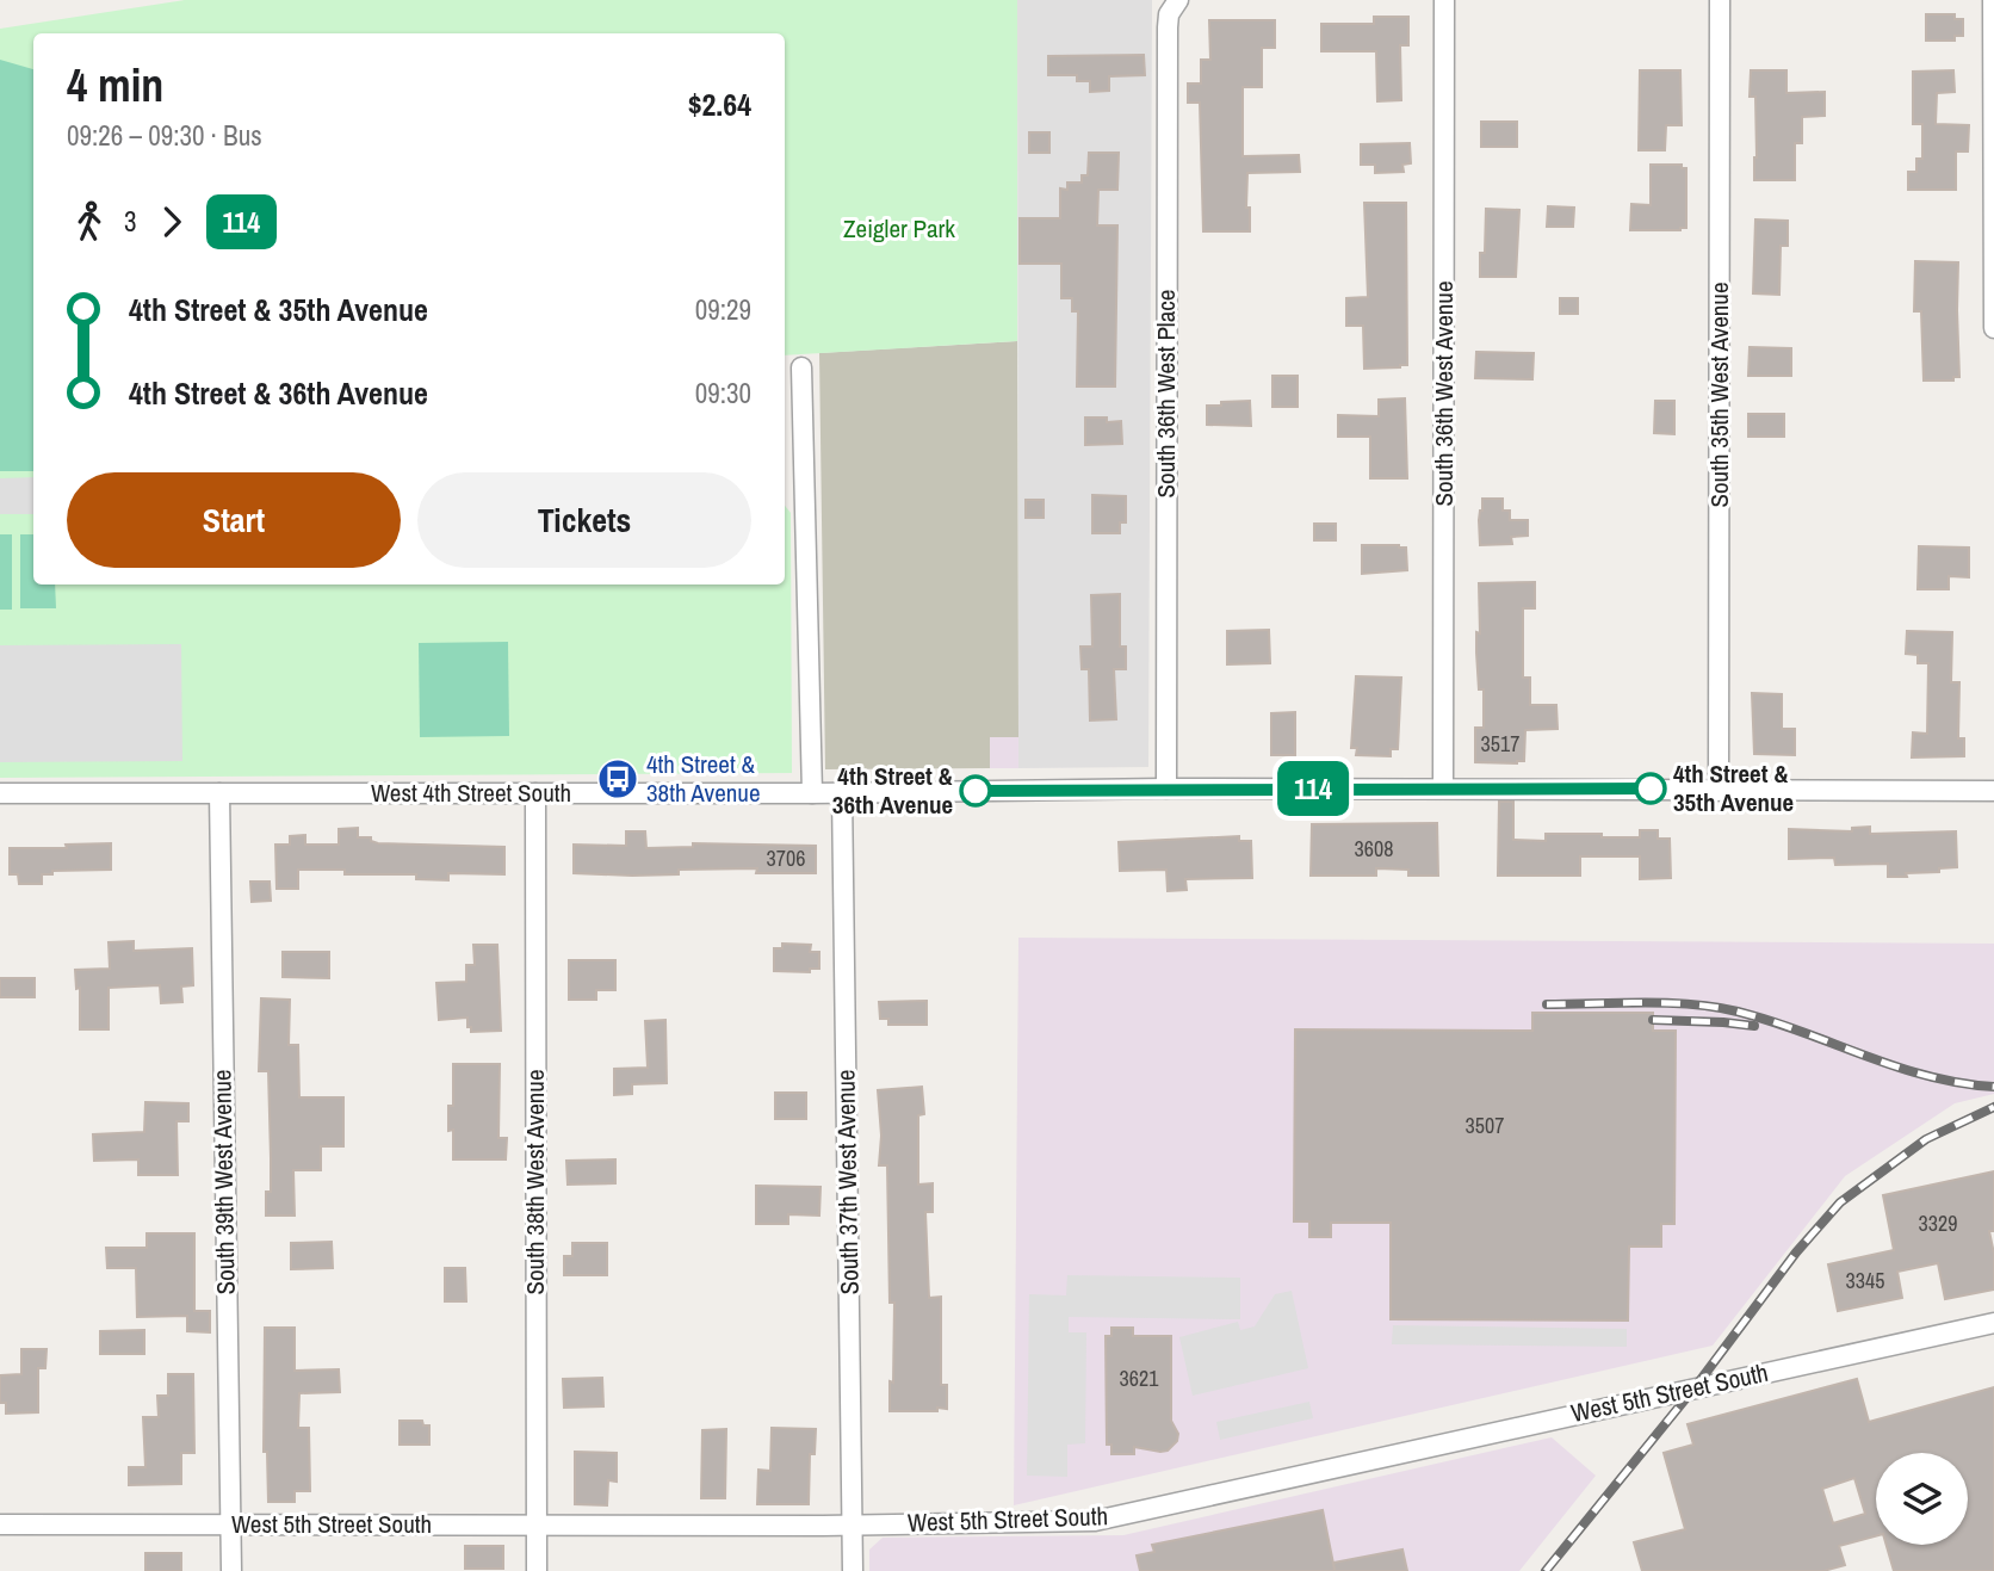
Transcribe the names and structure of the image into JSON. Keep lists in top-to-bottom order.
{
  "streets": {
    "street": [
      "South 36th West Place",
      "South 36th West Avenue",
      "South 35th West Avenue",
      "West 4th Street South",
      "South 39th West Avenue",
      "South 38th West Avenue",
      "South 37th West Avenue",
      "West 5th Street South"
    ]
  },
  "crossings": [
    ["South 36th West Place", "West 4th Street South"],
    ["South 36th West Avenue", "West 4th Street South"],
    ["South 35th West Avenue", "West 4th Street South"],
    ["West 4th Street South", "South 39th West Avenue"],
    ["West 4th Street South", "South 38th West Avenue"],
    ["West 4th Street South", "South 37th West Avenue"],
    ["South 39th West Avenue", "West 5th Street South"],
    ["South 38th West Avenue", "West 5th Street South"],
    ["South 37th West Avenue", "West 5th Street South"]
  ],
  "parks": ["Zeigler Park"],
  "places": {
    "bus stop": ["4th Street & 38th Avenue"],
    "other": ["4th Street & 35th Avenue", "4th Street & 36th Avenue"]
  },
  "lines": ["bus line 114"],
  "house_numbers": [
    "3517",
    "3608",
    "3706",
    "3507",
    "3329",
    "3345",
    "3621"
  ],
  "page": {
    "on_map": "114",
    "heading": ["4 min", "09:26 – 09:30 · Bus", "$2.64"],
    "legs": ["3", "114"],
    "list": [
      {
        "name": "4th Street & 35th Avenue",
        "value": "09:29"
      },
      {
        "name": "4th Street & 36th Avenue",
        "value": "09:30"
      }
    ],
    "buttons": ["Start", "Tickets"]
  }
}
